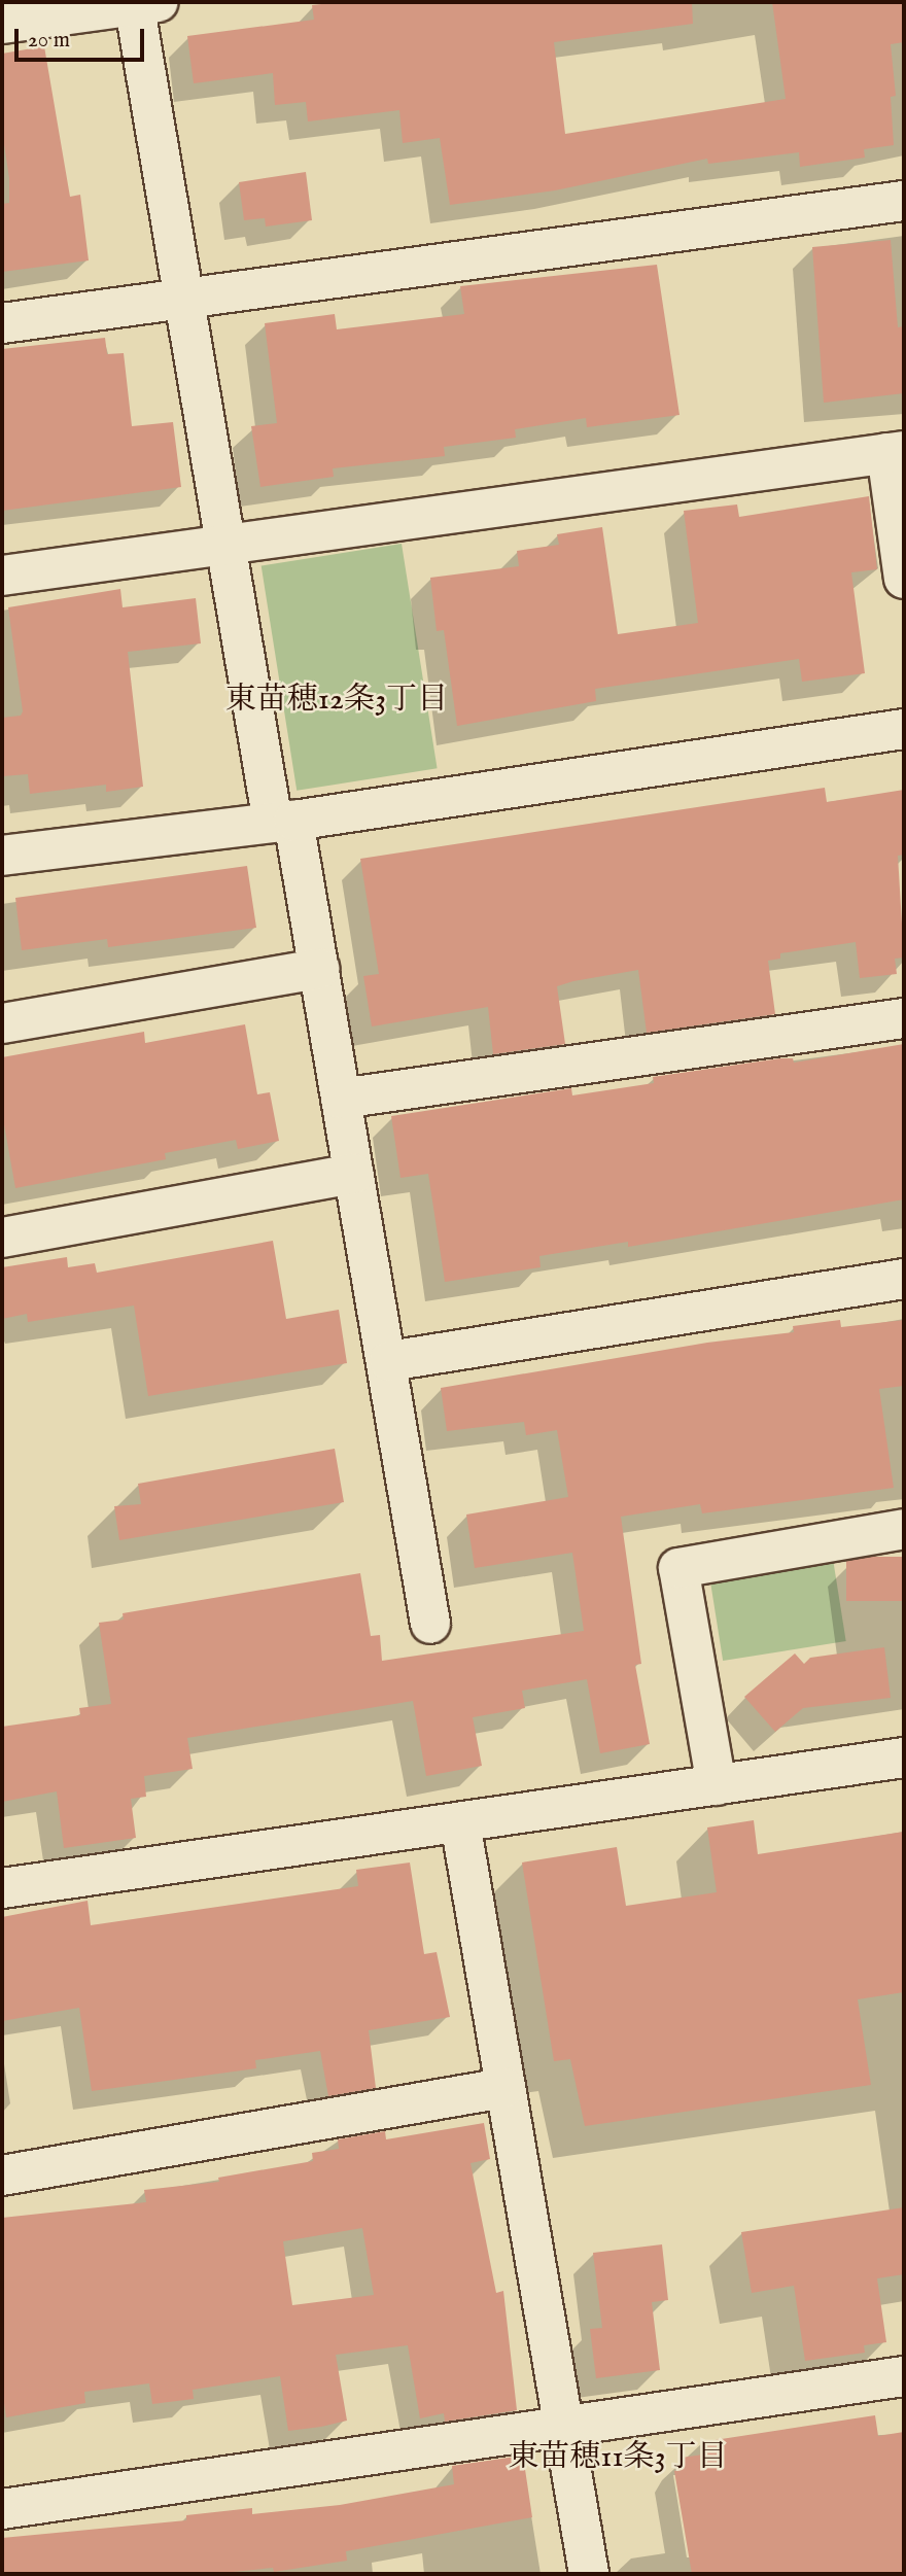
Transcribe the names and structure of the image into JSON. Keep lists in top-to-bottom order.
{
  "districts": ["東苗穂12条3丁目", "東苗穂11条3丁目"],
  "scale_bar": "20 m"
}
